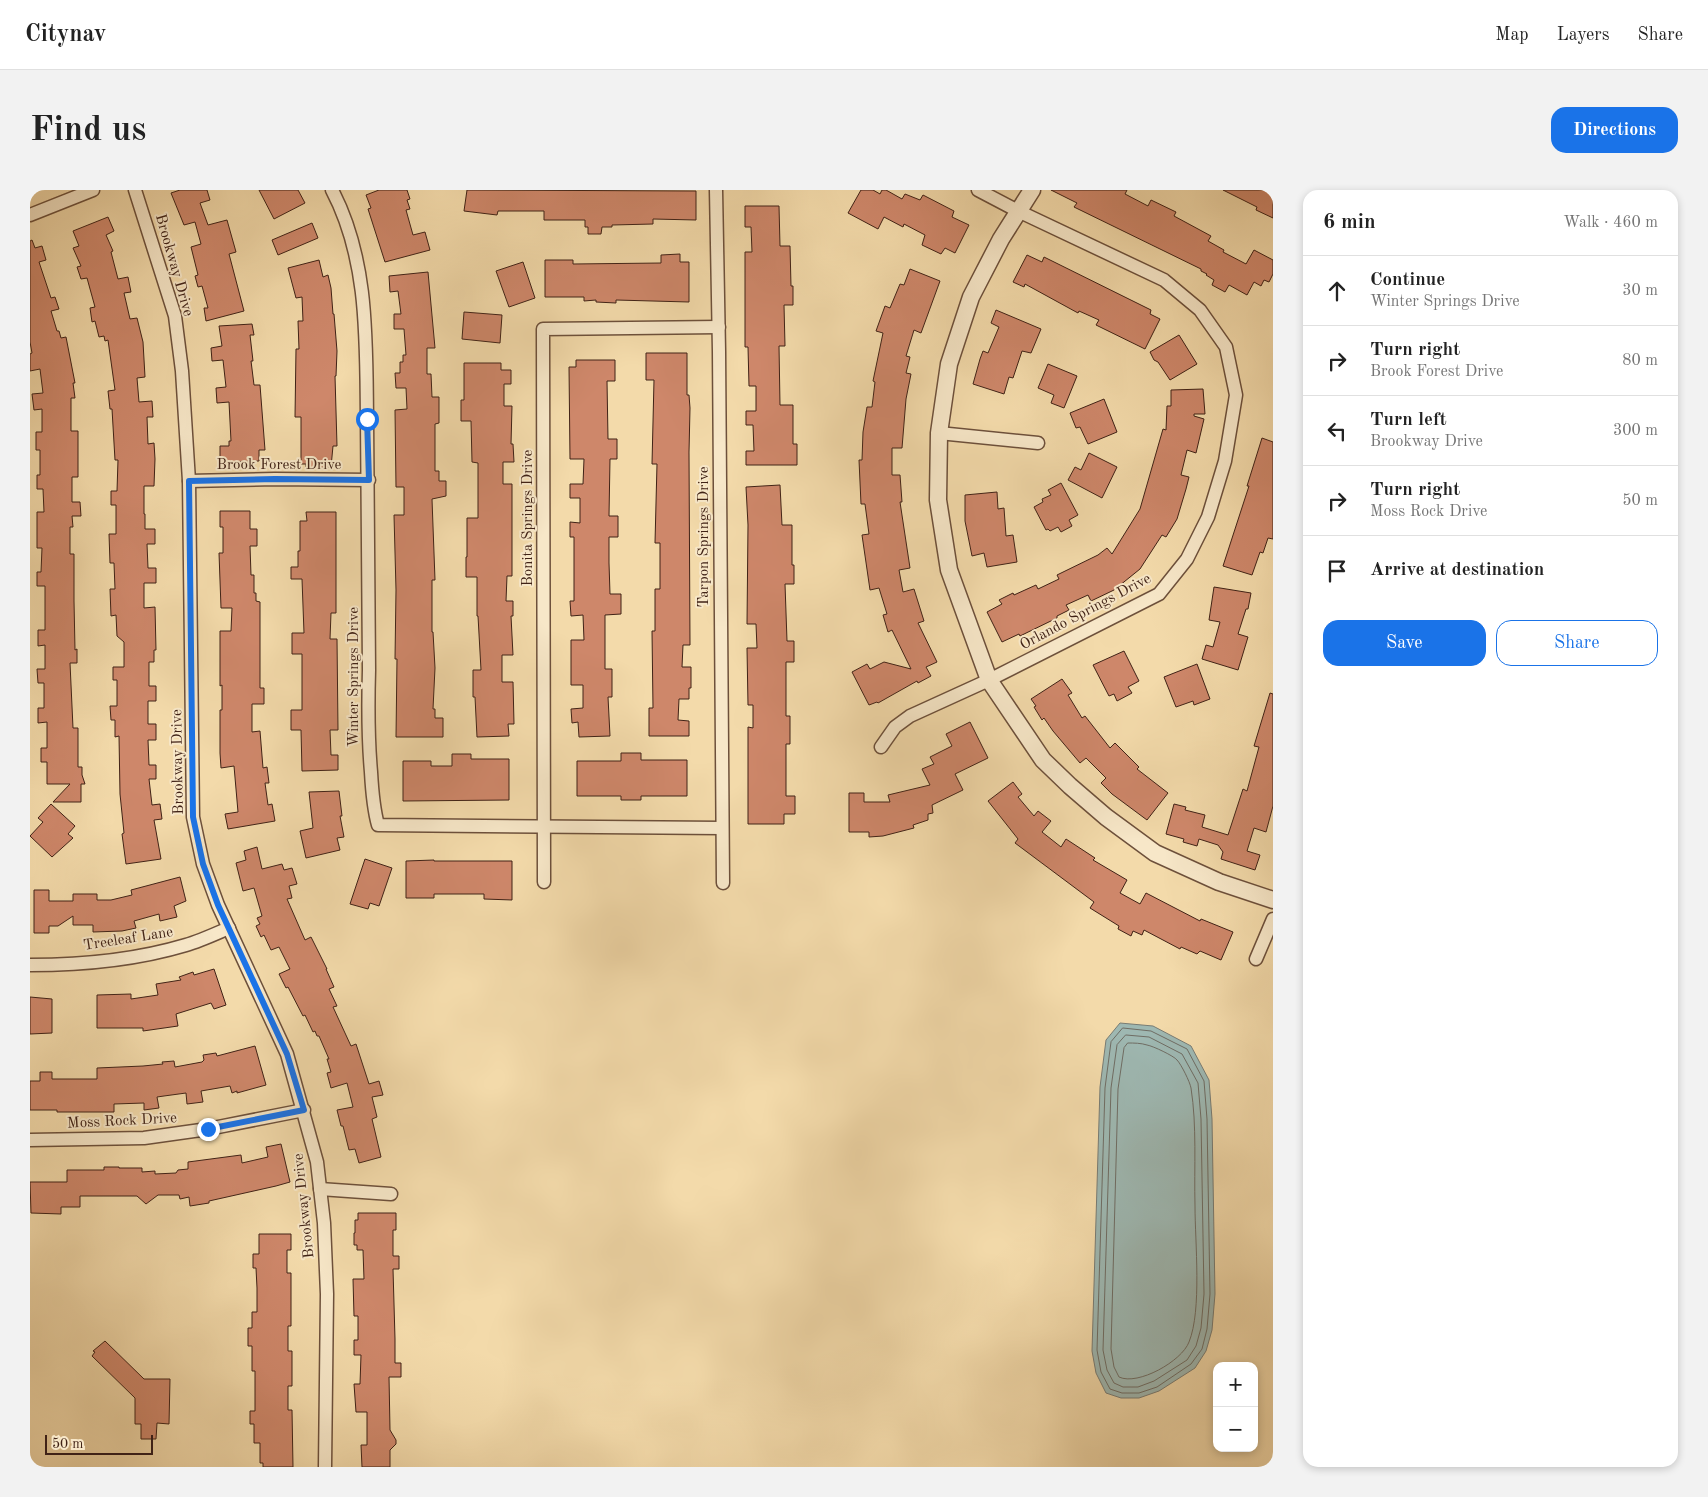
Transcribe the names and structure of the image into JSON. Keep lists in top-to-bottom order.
{
  "streets": {
    "street": [
      "Brookway Drive",
      "Brook Forest Drive",
      "Bonita Springs Drive",
      "Tarpon Springs Drive",
      "Orlando Springs Drive",
      "Winter Springs Drive",
      "Treeleaf Lane",
      "Moss Rock Drive"
    ]
  },
  "crossings": [
    ["Brookway Drive", "Brook Forest Drive"],
    ["Brookway Drive", "Treeleaf Lane"],
    ["Brookway Drive", "Moss Rock Drive"],
    ["Brook Forest Drive", "Winter Springs Drive"],
    ["Bonita Springs Drive", "Tarpon Springs Drive"],
    ["Bonita Springs Drive", "Winter Springs Drive"],
    ["Tarpon Springs Drive", "Winter Springs Drive"]
  ],
  "scale_bar": "50 m",
  "page": {
    "header": "Citynav",
    "nav": ["Map", "Layers", "Share"],
    "buttons": [
      "Directions",
      ["Save", "Share"]
    ],
    "title": "Find us",
    "heading": ["6 min", "Walk · 460 m"],
    "list": [
      ["Continue", "Winter Springs Drive", "30 m"],
      ["Turn right", "Brook Forest Drive", "80 m"],
      ["Turn left", "Brookway Drive", "300 m"],
      ["Turn right", "Moss Rock Drive", "50 m"],
      "Arrive at destination"
    ],
    "map_buttons": ["+", "−"],
    "scale": "50 m"
  }
}
